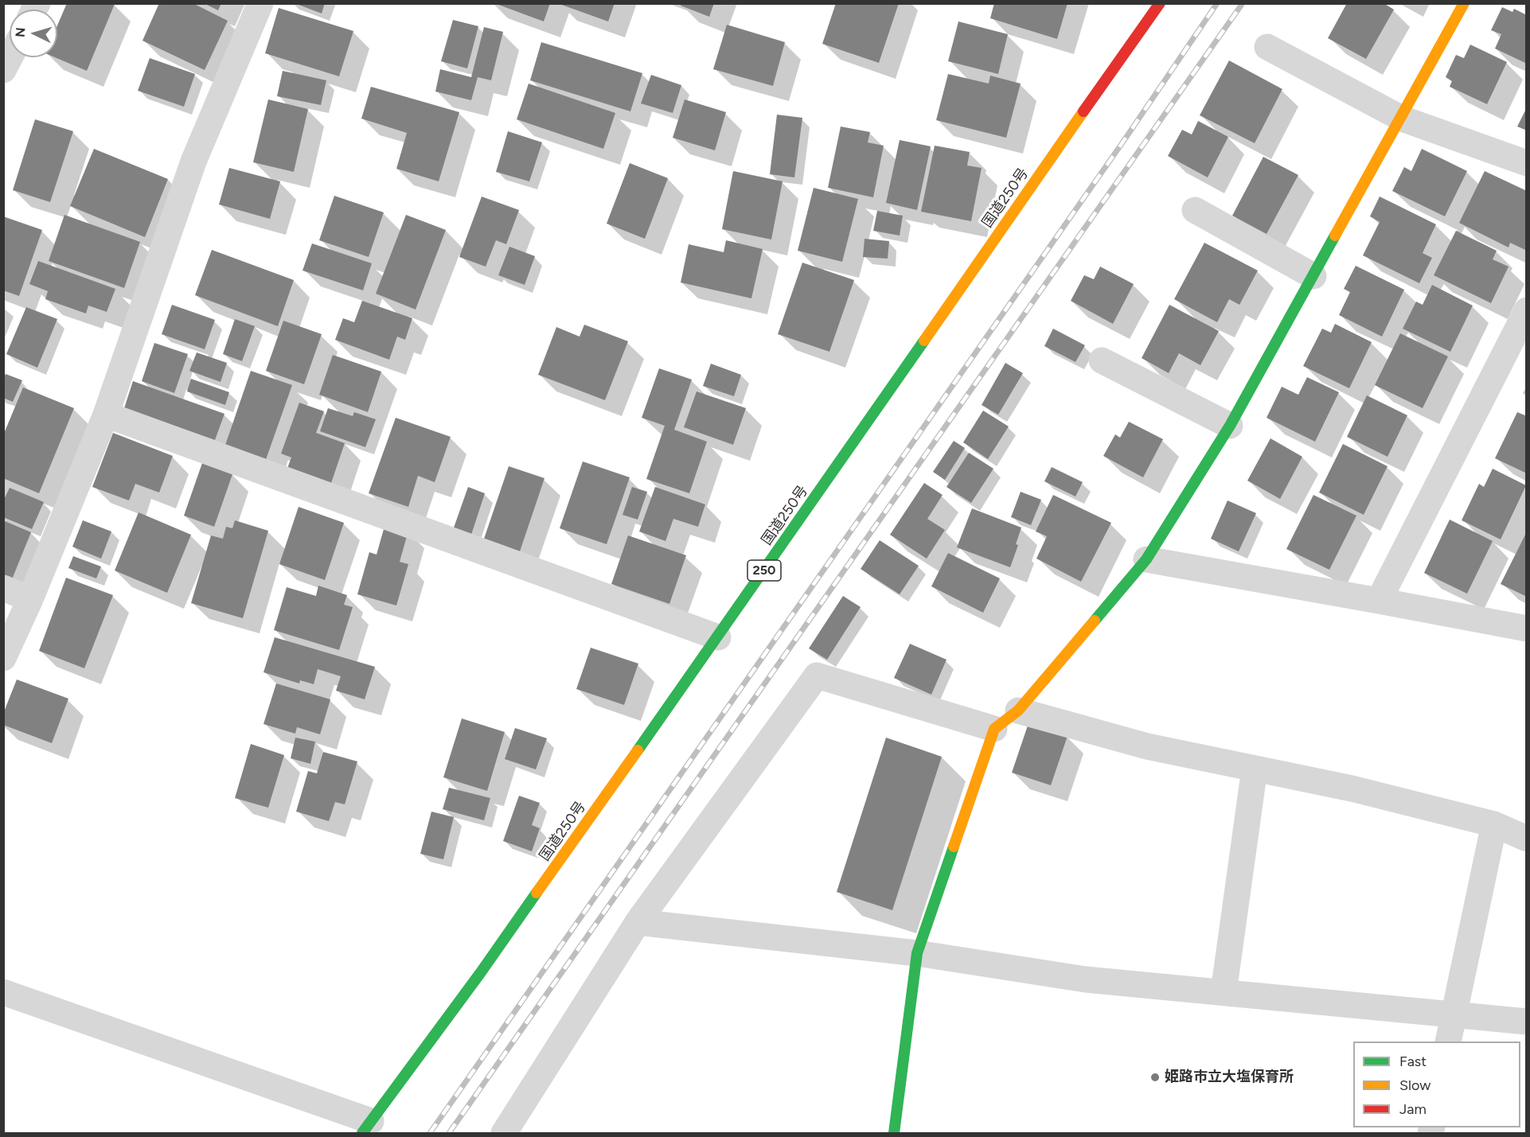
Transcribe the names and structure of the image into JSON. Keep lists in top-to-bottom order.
{
  "streets": {
    "main road": ["国道250号", "250"]
  },
  "places": ["姫路市立大塩保育所"],
  "legend": ["Fast", "Slow", "Jam"],
  "north": "left"
}
